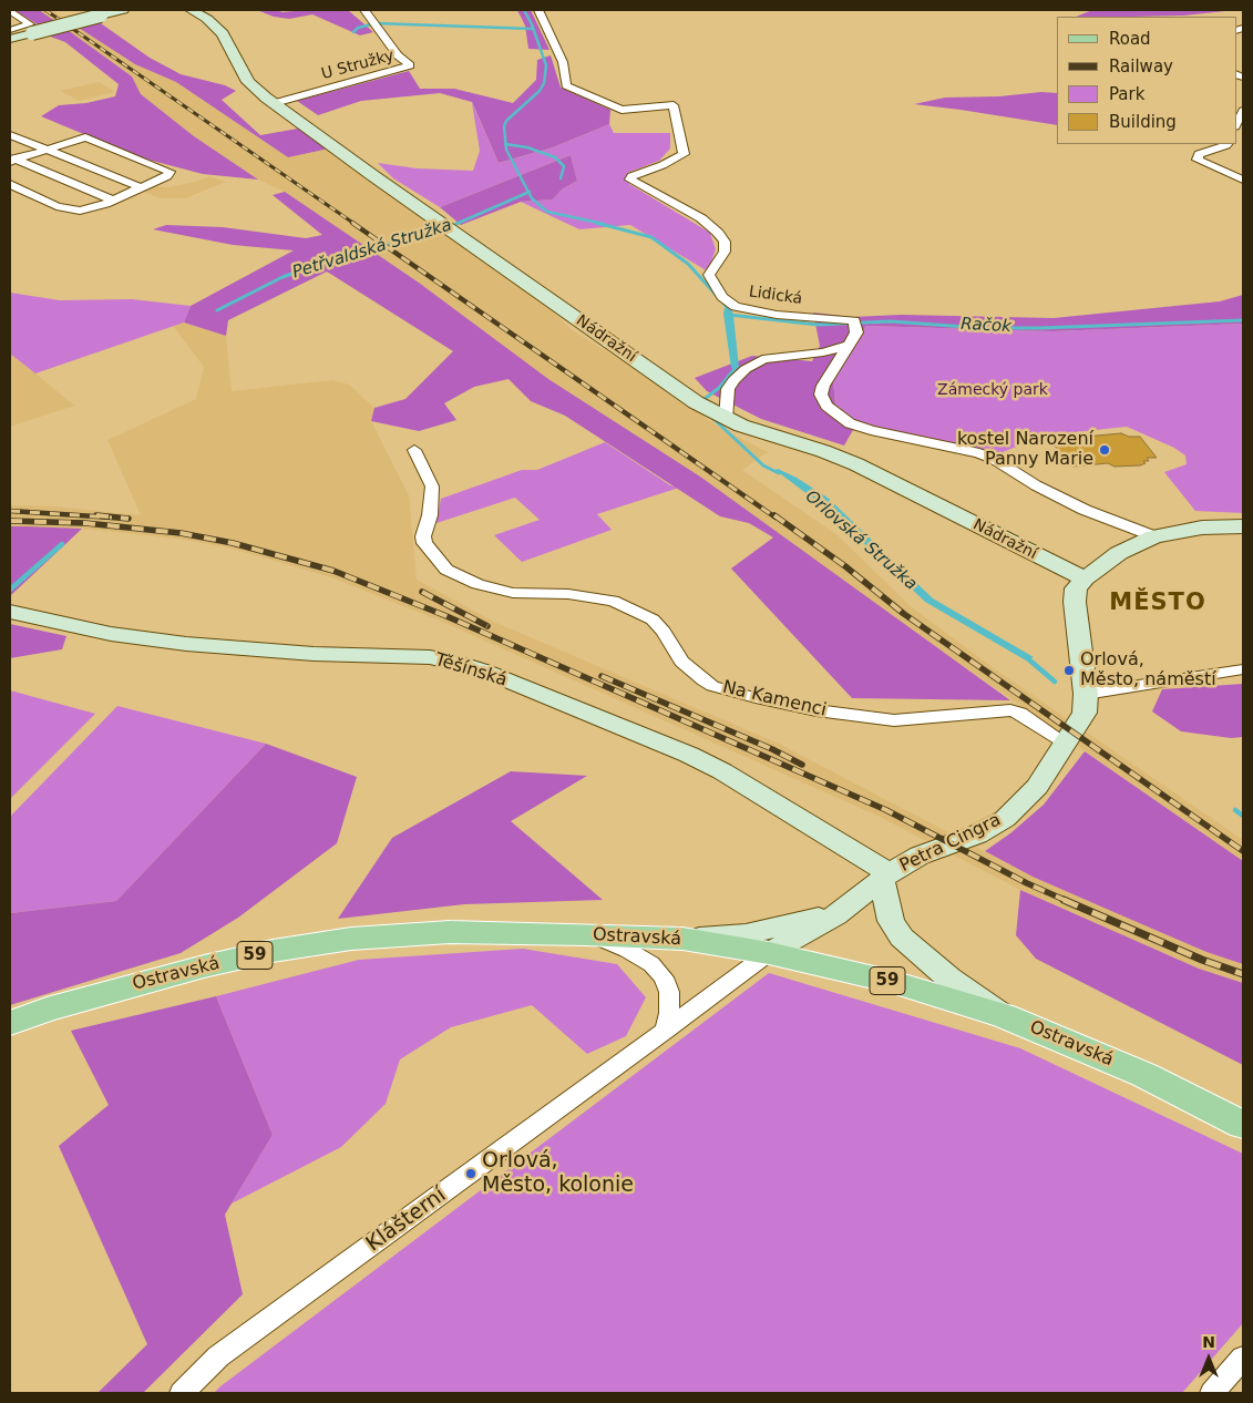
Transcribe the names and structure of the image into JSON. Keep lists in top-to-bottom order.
{
  "streets": {
    "main road": ["Ostravská", "59"],
    "street": [
      "U Stružky",
      "Lidická",
      "Nádražní",
      "Těšínská",
      "Na Kamenci",
      "Petra Cingra",
      "Klášterní"
    ]
  },
  "crossings": [
    ["U Stružky", "Nádražní"],
    ["Nádražní", "Petra Cingra"],
    ["Těšínská", "Petra Cingra"],
    ["Na Kamenci", "Petra Cingra"],
    ["Petra Cingra", "Ostravská"],
    ["Petra Cingra", "Klášterní"],
    ["Ostravská", "Klášterní"]
  ],
  "districts": ["MĚSTO"],
  "water": ["Petřvaldská Stružka", "Račok", "Orlovská Stružka"],
  "parks": ["Zámecký park"],
  "places": ["kostel Narození Panny Marie", "Orlová, Město, náměstí", "Orlová, Město, kolonie"],
  "legend": [
    "Road",
    "Railway",
    "Park",
    "Building"
  ],
  "north": "top"
}
